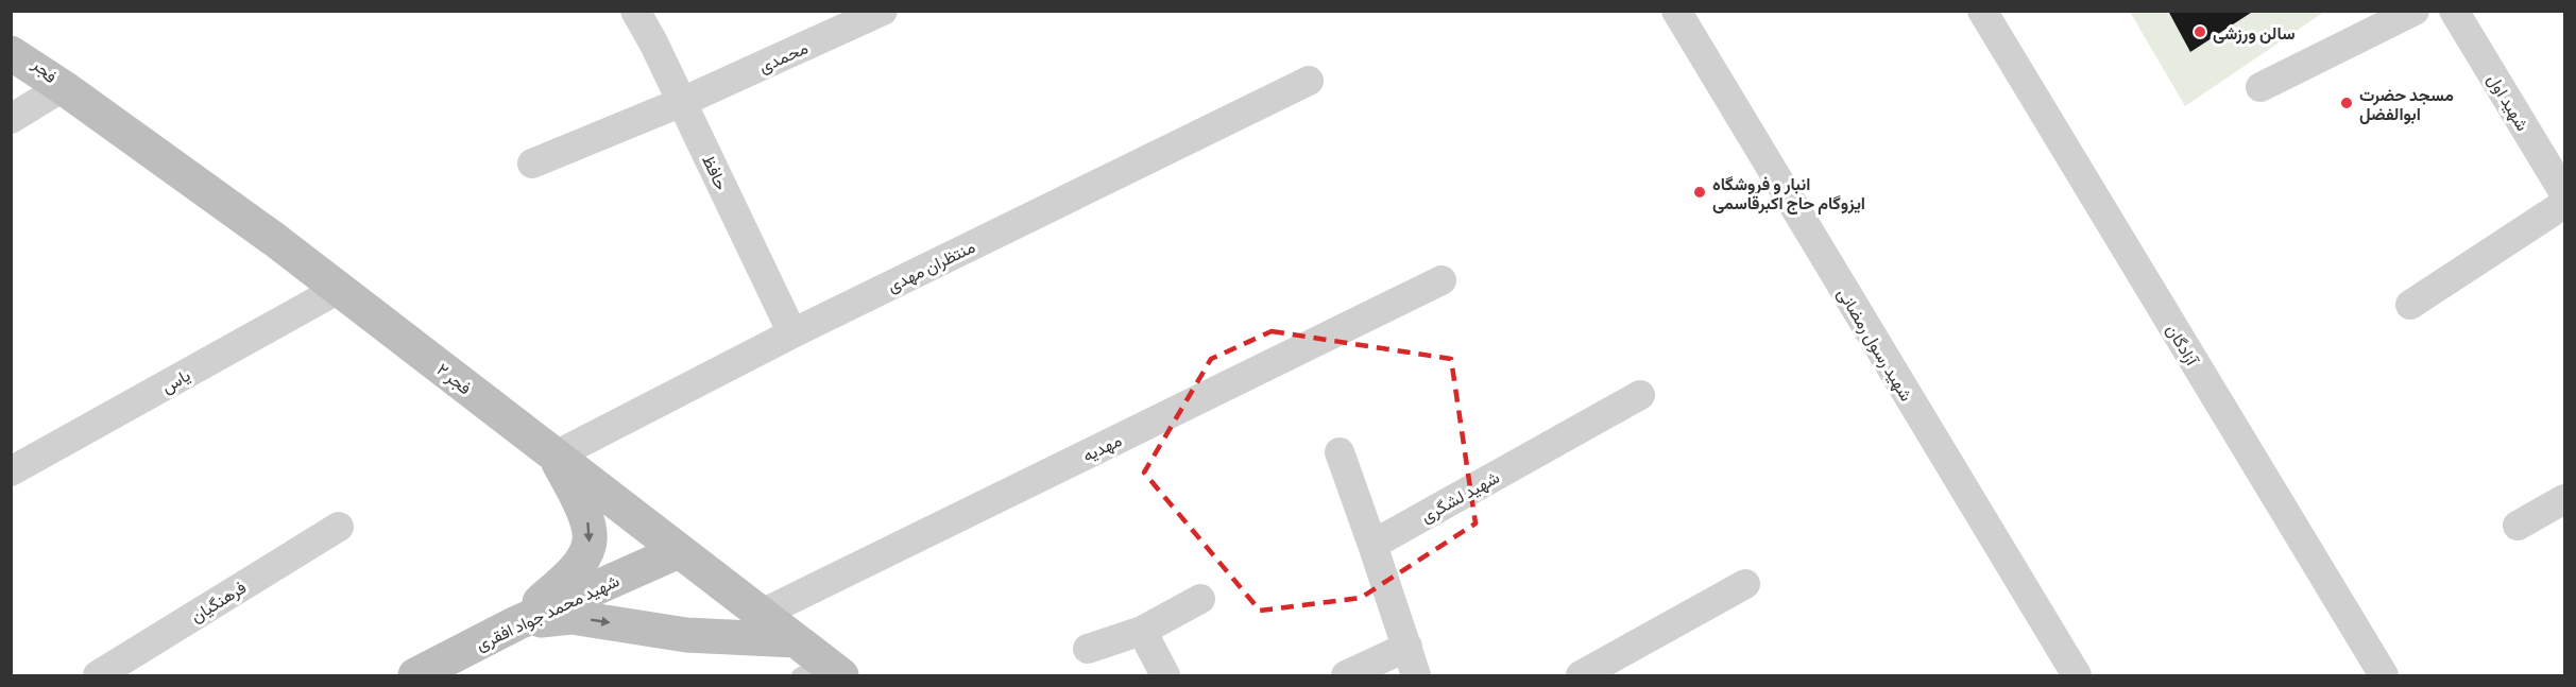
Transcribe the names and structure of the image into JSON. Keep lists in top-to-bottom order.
{
  "streets": {
    "street": [
      "محمدی",
      "فجر",
      "شهید اول",
      "حافظ",
      "منتظران مهدی",
      "شهید رسول رمضانی",
      "آزادگان",
      "فجر ۲",
      "یاس",
      "مهدیه",
      "شهید لشگری",
      "فرهنگیان",
      "شهید محمد جواد افقری"
    ]
  },
  "crossings": [
    ["محمدی", "حافظ"],
    ["فجر", "فجر ۲"],
    ["حافظ", "منتظران مهدی"],
    ["منتظران مهدی", "فجر ۲"],
    ["فجر ۲", "یاس"],
    ["فجر ۲", "مهدیه"],
    ["فجر ۲", "شهید محمد جواد افقری"]
  ],
  "places": ["سالن ورزشی", "مسجد حضرت ابوالفضل", "انبار و فروشگاه ایزوگام حاج اکبرقاسمی"]
}
